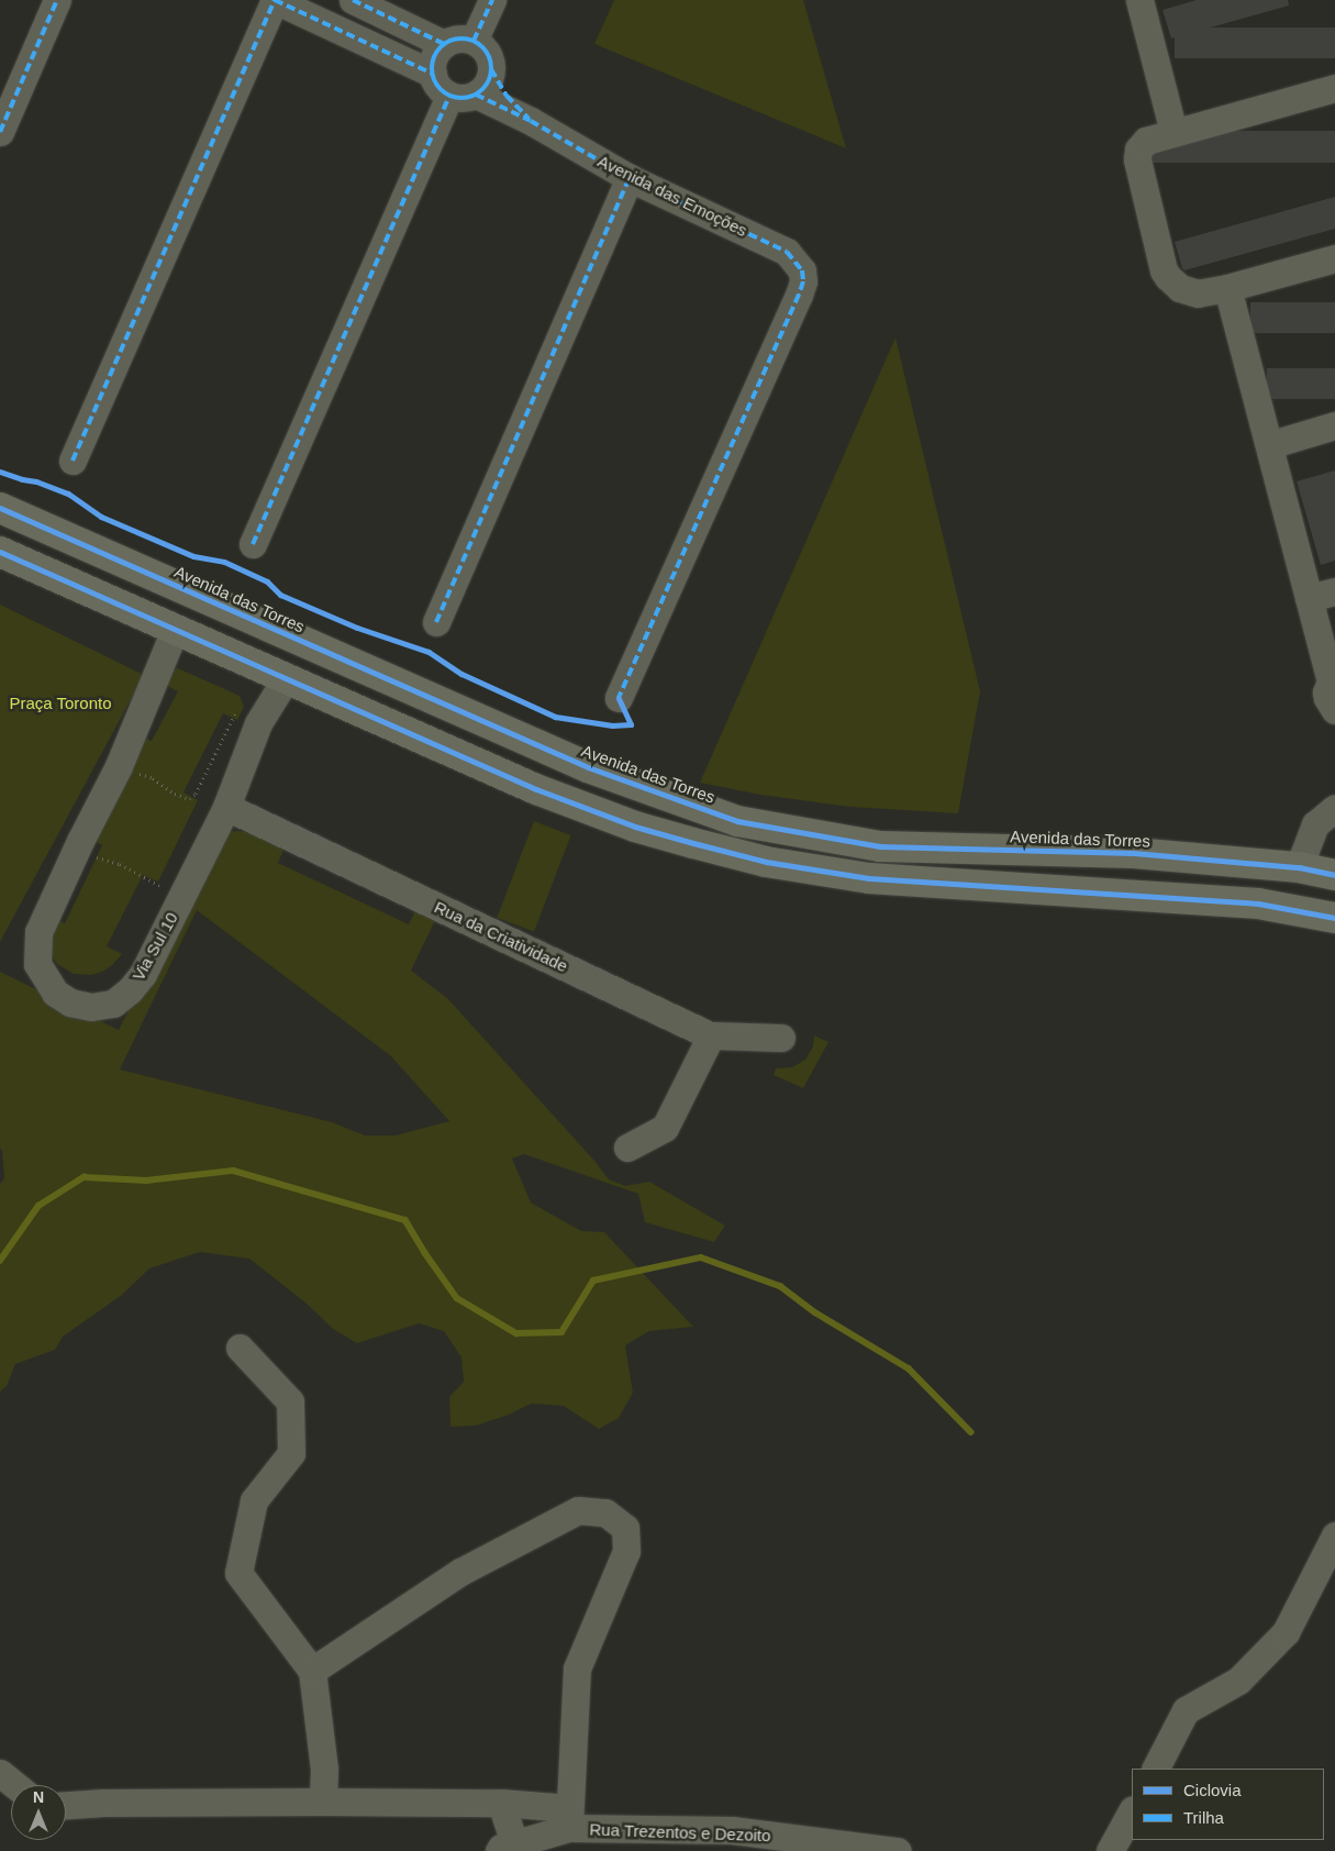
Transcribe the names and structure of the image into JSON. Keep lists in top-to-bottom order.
{
  "streets": {
    "main road": ["Avenida das Torres"],
    "street": [
      "Avenida das Emoções",
      "Rua da Criatividade",
      "Via Sul 10",
      "Rua Trezentos e Dezoito"
    ]
  },
  "crossings": [
    ["Rua da Criatividade", "Via Sul 10"]
  ],
  "parks": ["Praça Toronto"],
  "legend": ["Ciclovia", "Trilha"],
  "north": "top"
}
